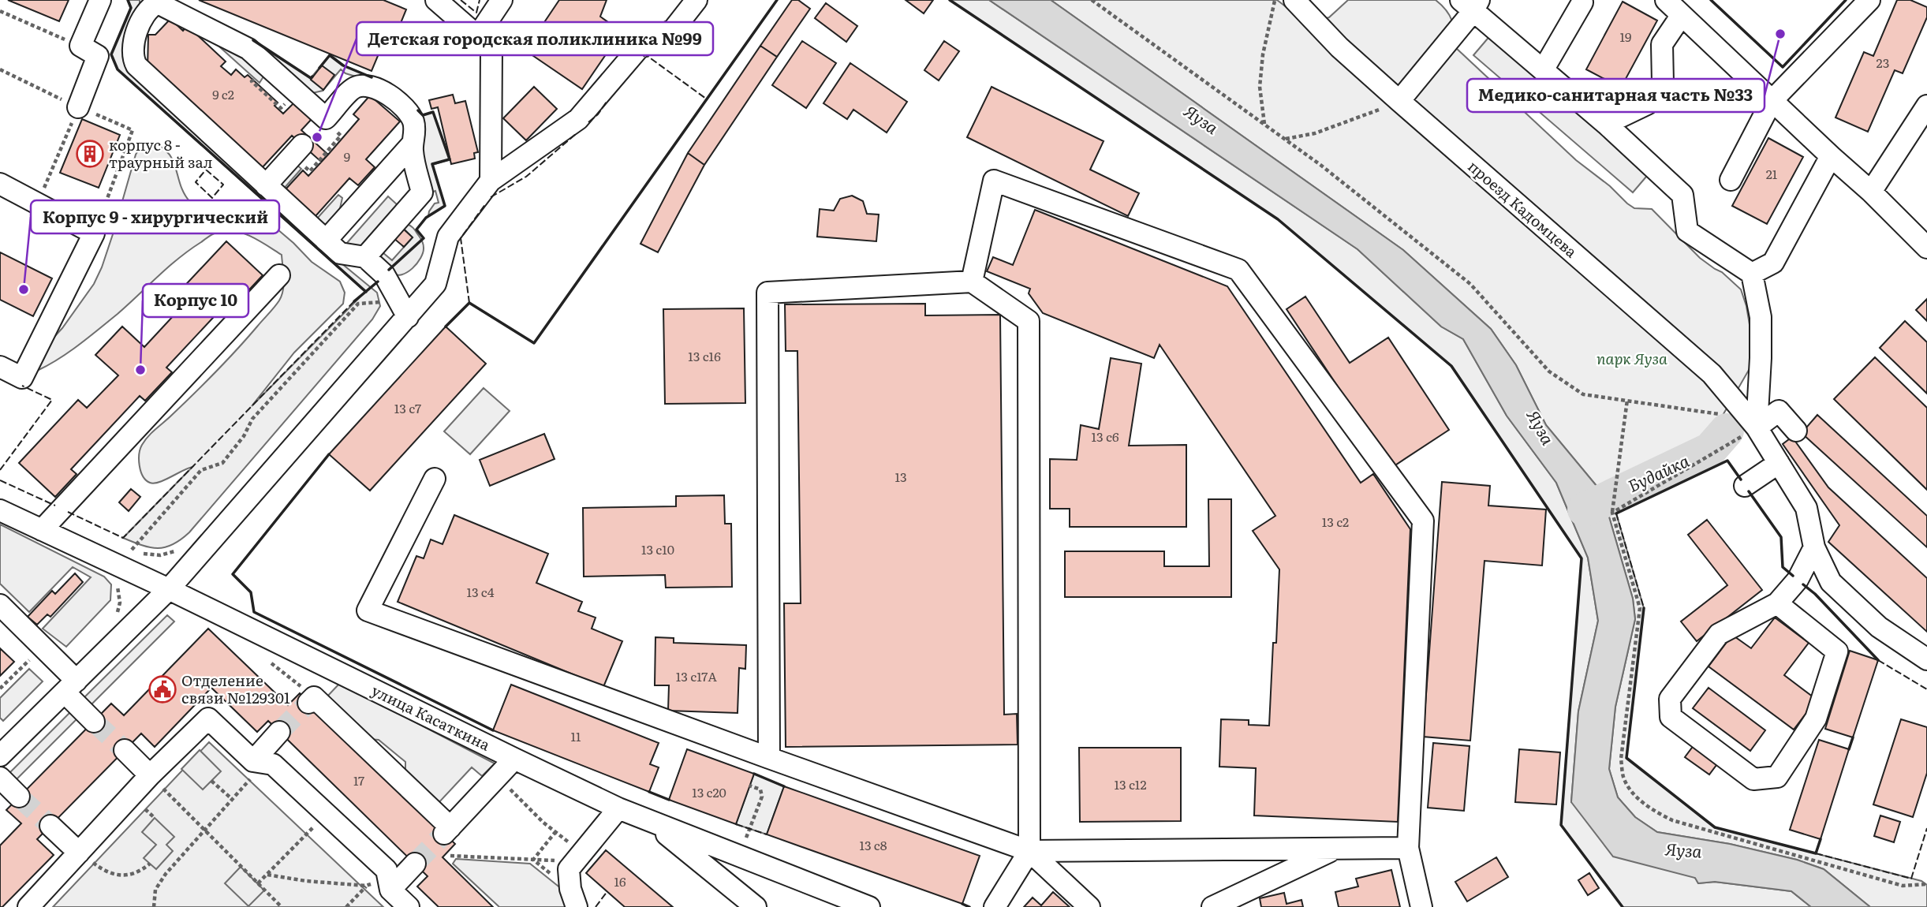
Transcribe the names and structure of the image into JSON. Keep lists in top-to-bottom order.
{
  "streets": {
    "street": ["проезд Кадомцева", "улица Касаткина"]
  },
  "water": ["Яуза", "Будайка"],
  "parks": ["парк Яуза"],
  "places": {
    "other": [
      "Медико-санитарная часть №33",
      "Детская городская поликлиника №99",
      "Корпус 9 - хирургический",
      "Корпус 10"
    ],
    "building": ["корпус 8 - траурный зал"],
    "public building": ["Отделение связи №129301"]
  },
  "house_numbers": [
    "19",
    "23",
    "9 с2",
    "9",
    "21",
    "13 с16",
    "13 с7",
    "13 с6",
    "13",
    "13 с2",
    "13 с10",
    "13 с4",
    "13 с17А",
    "11",
    "17",
    "13 с12",
    "13 с20",
    "13 с8",
    "16"
  ]
}
